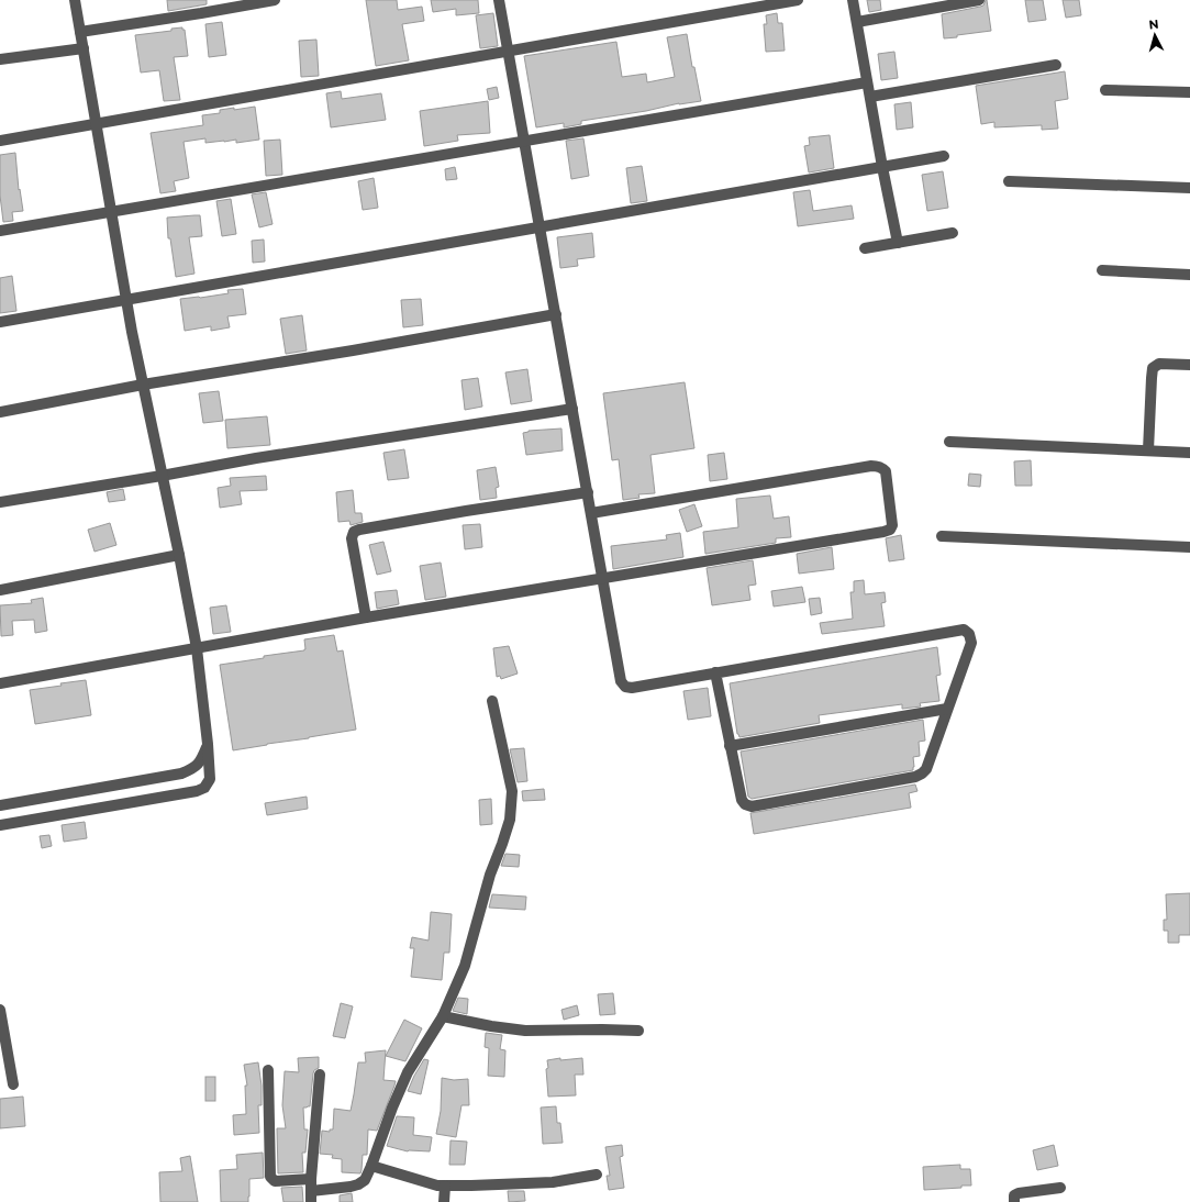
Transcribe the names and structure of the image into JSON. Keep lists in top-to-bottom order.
{
  "north": "top"
}
